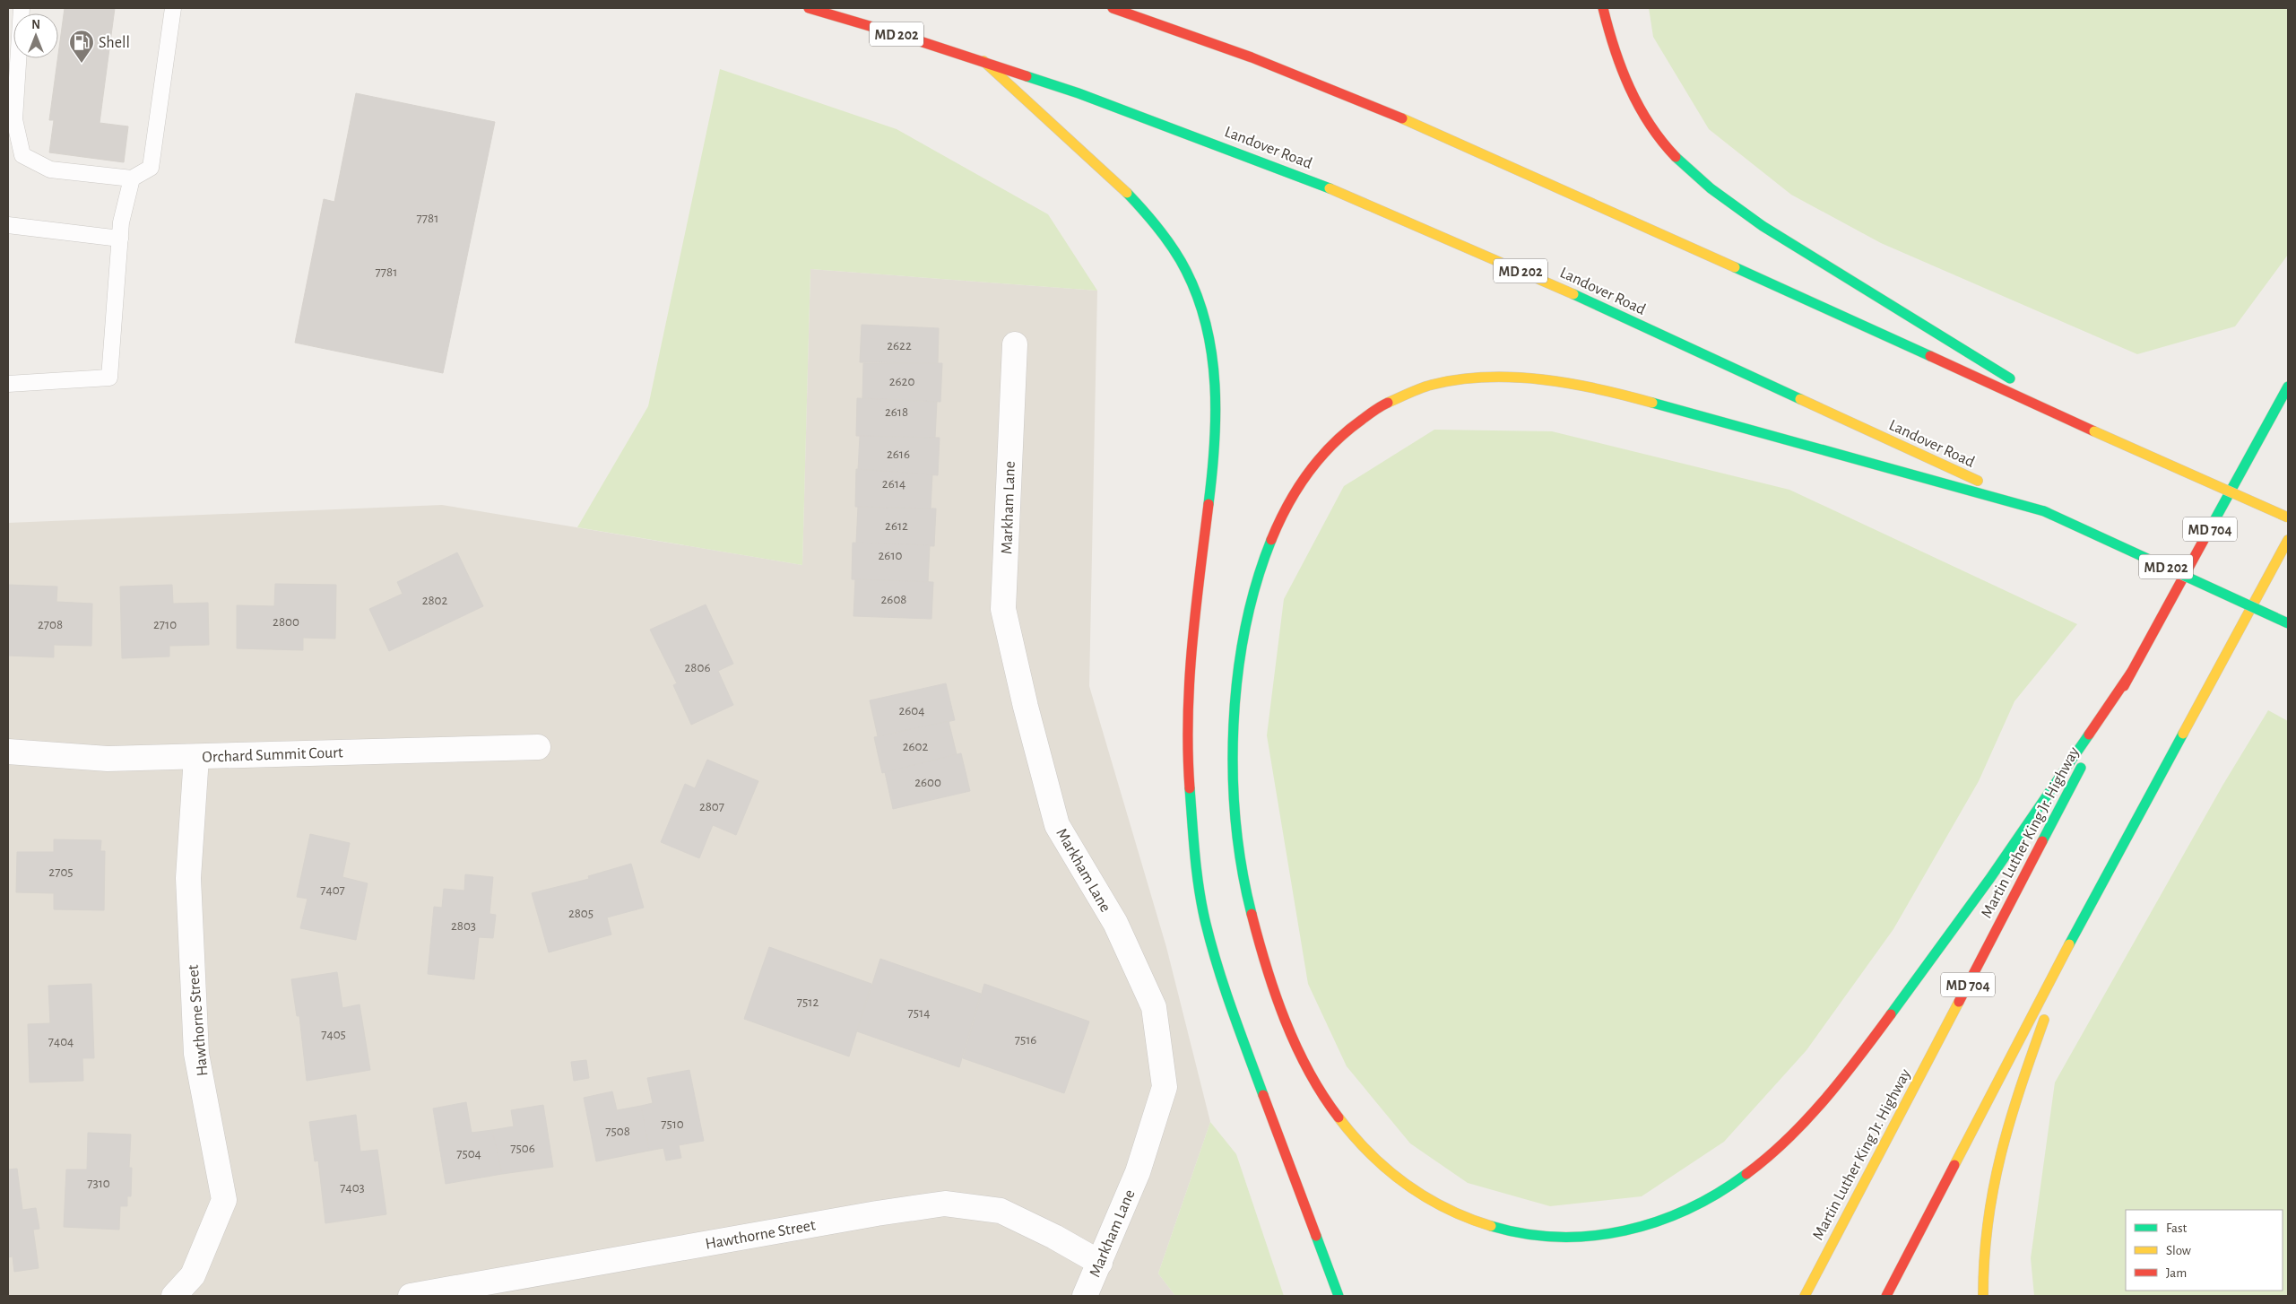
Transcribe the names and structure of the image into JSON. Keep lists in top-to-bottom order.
{
  "streets": {
    "main road": [
      "MD 202",
      "Landover Road",
      "MD 704",
      "Martin Luther King Jr. Highway"
    ],
    "street": ["Markham Lane", "Orchard Summit Court", "Hawthorne Street"]
  },
  "crossings": [
    ["Markham Lane", "Hawthorne Street"],
    ["Orchard Summit Court", "Hawthorne Street"]
  ],
  "places": {
    "fuel station": ["Shell"]
  },
  "house_numbers": [
    "7781",
    "7781",
    "2622",
    "2620",
    "2618",
    "2616",
    "2614",
    "2612",
    "2610",
    "2608",
    "2802",
    "2800",
    "2708",
    "2710",
    "2806",
    "2604",
    "2602",
    "2600",
    "2807",
    "2705",
    "7407",
    "2805",
    "2803",
    "7512",
    "7514",
    "7405",
    "7516",
    "7404",
    "7510",
    "7508",
    "7506",
    "7504",
    "7310",
    "7403"
  ],
  "legend": ["Fast", "Slow", "Jam"],
  "north": "top"
}
